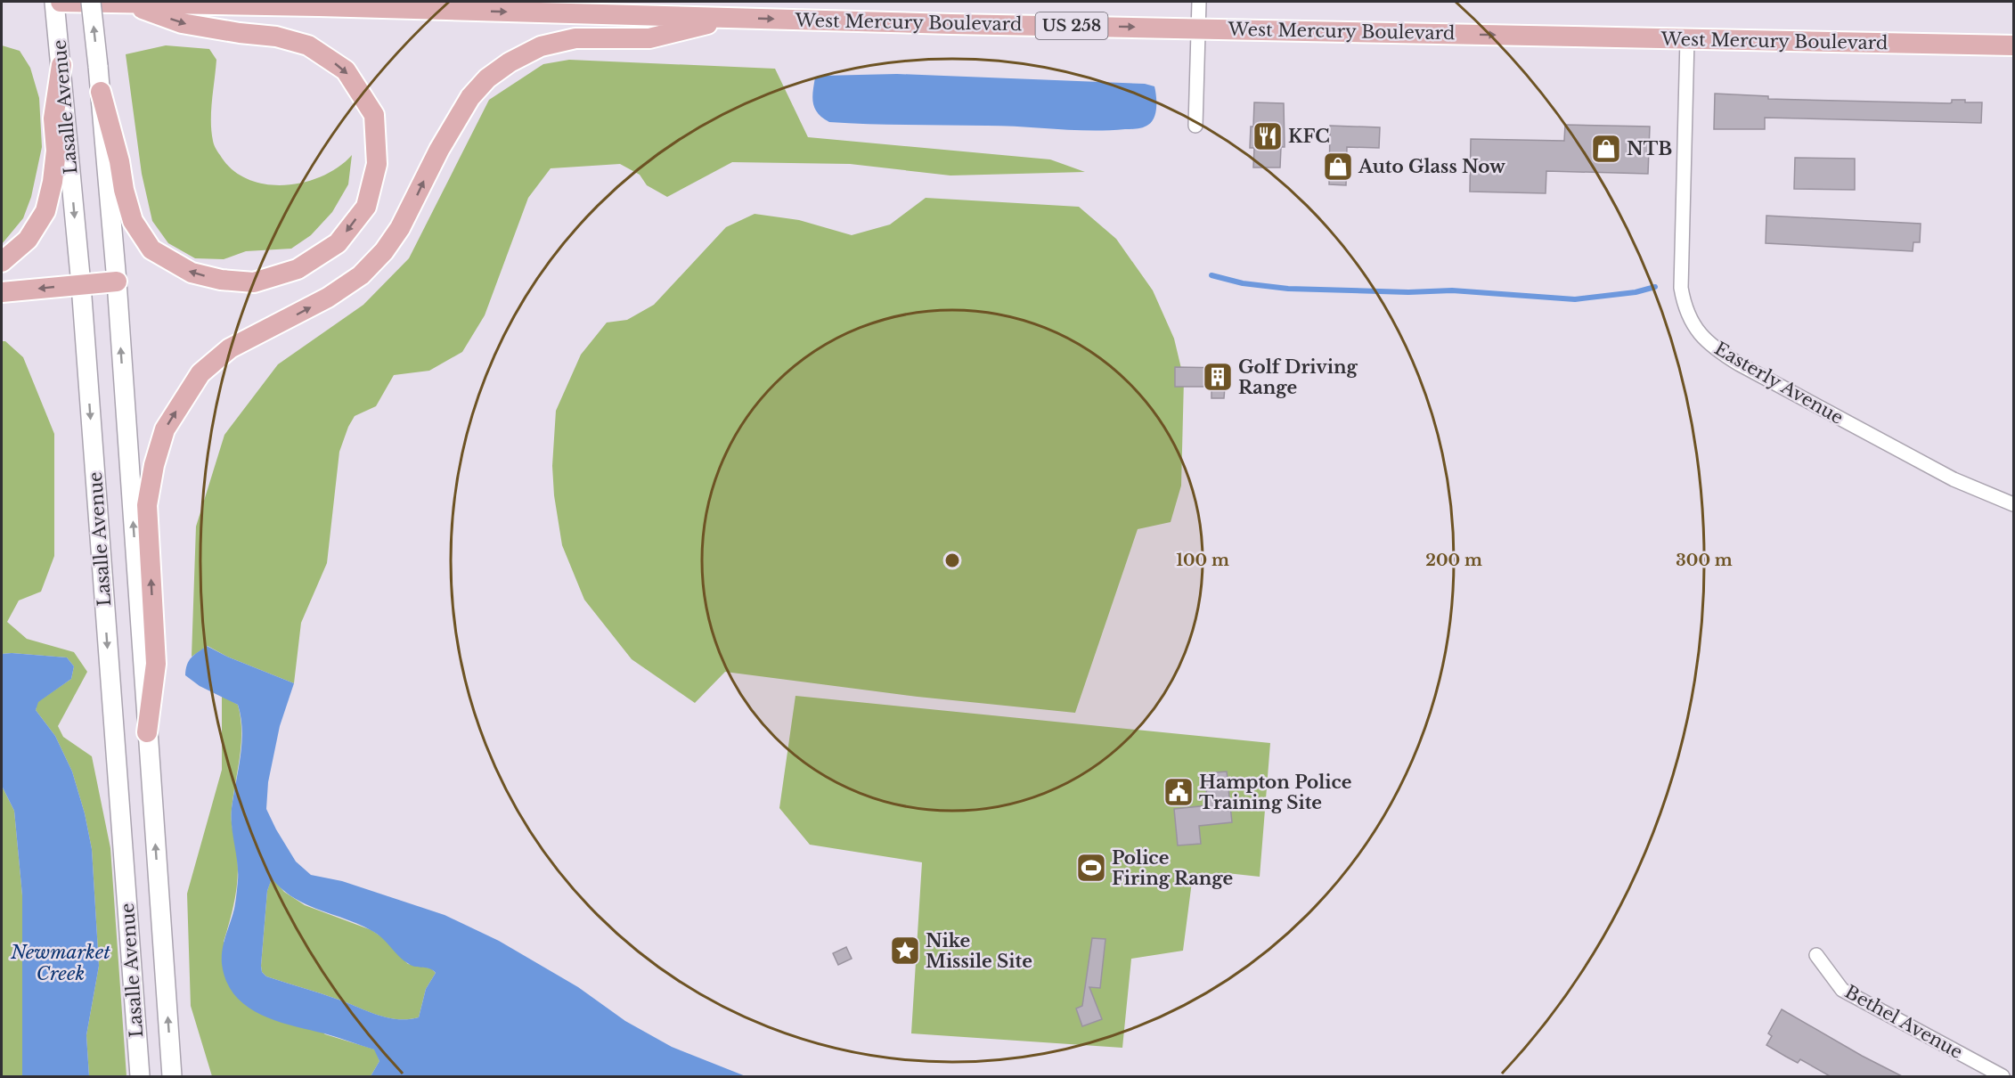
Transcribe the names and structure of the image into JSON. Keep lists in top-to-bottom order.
{
  "streets": {
    "main road": ["West Mercury Boulevard", "US 258", "Lasalle Avenue"],
    "street": ["Easterly Avenue", "Bethel Avenue"]
  },
  "crossings": [
    ["West Mercury Boulevard", "Easterly Avenue"]
  ],
  "one_way": ["West Mercury Boulevard"],
  "water": ["Newmarket Creek"],
  "places": {
    "restaurant": ["KFC"],
    "shop": ["NTB", "Auto Glass Now"],
    "building": ["Golf Driving Range"],
    "public building": ["Hampton Police Training Site"],
    "sports": ["Police Firing Range"],
    "place": ["Nike Missile Site"]
  },
  "rings": ["100 m", "200 m", "300 m"]
}
